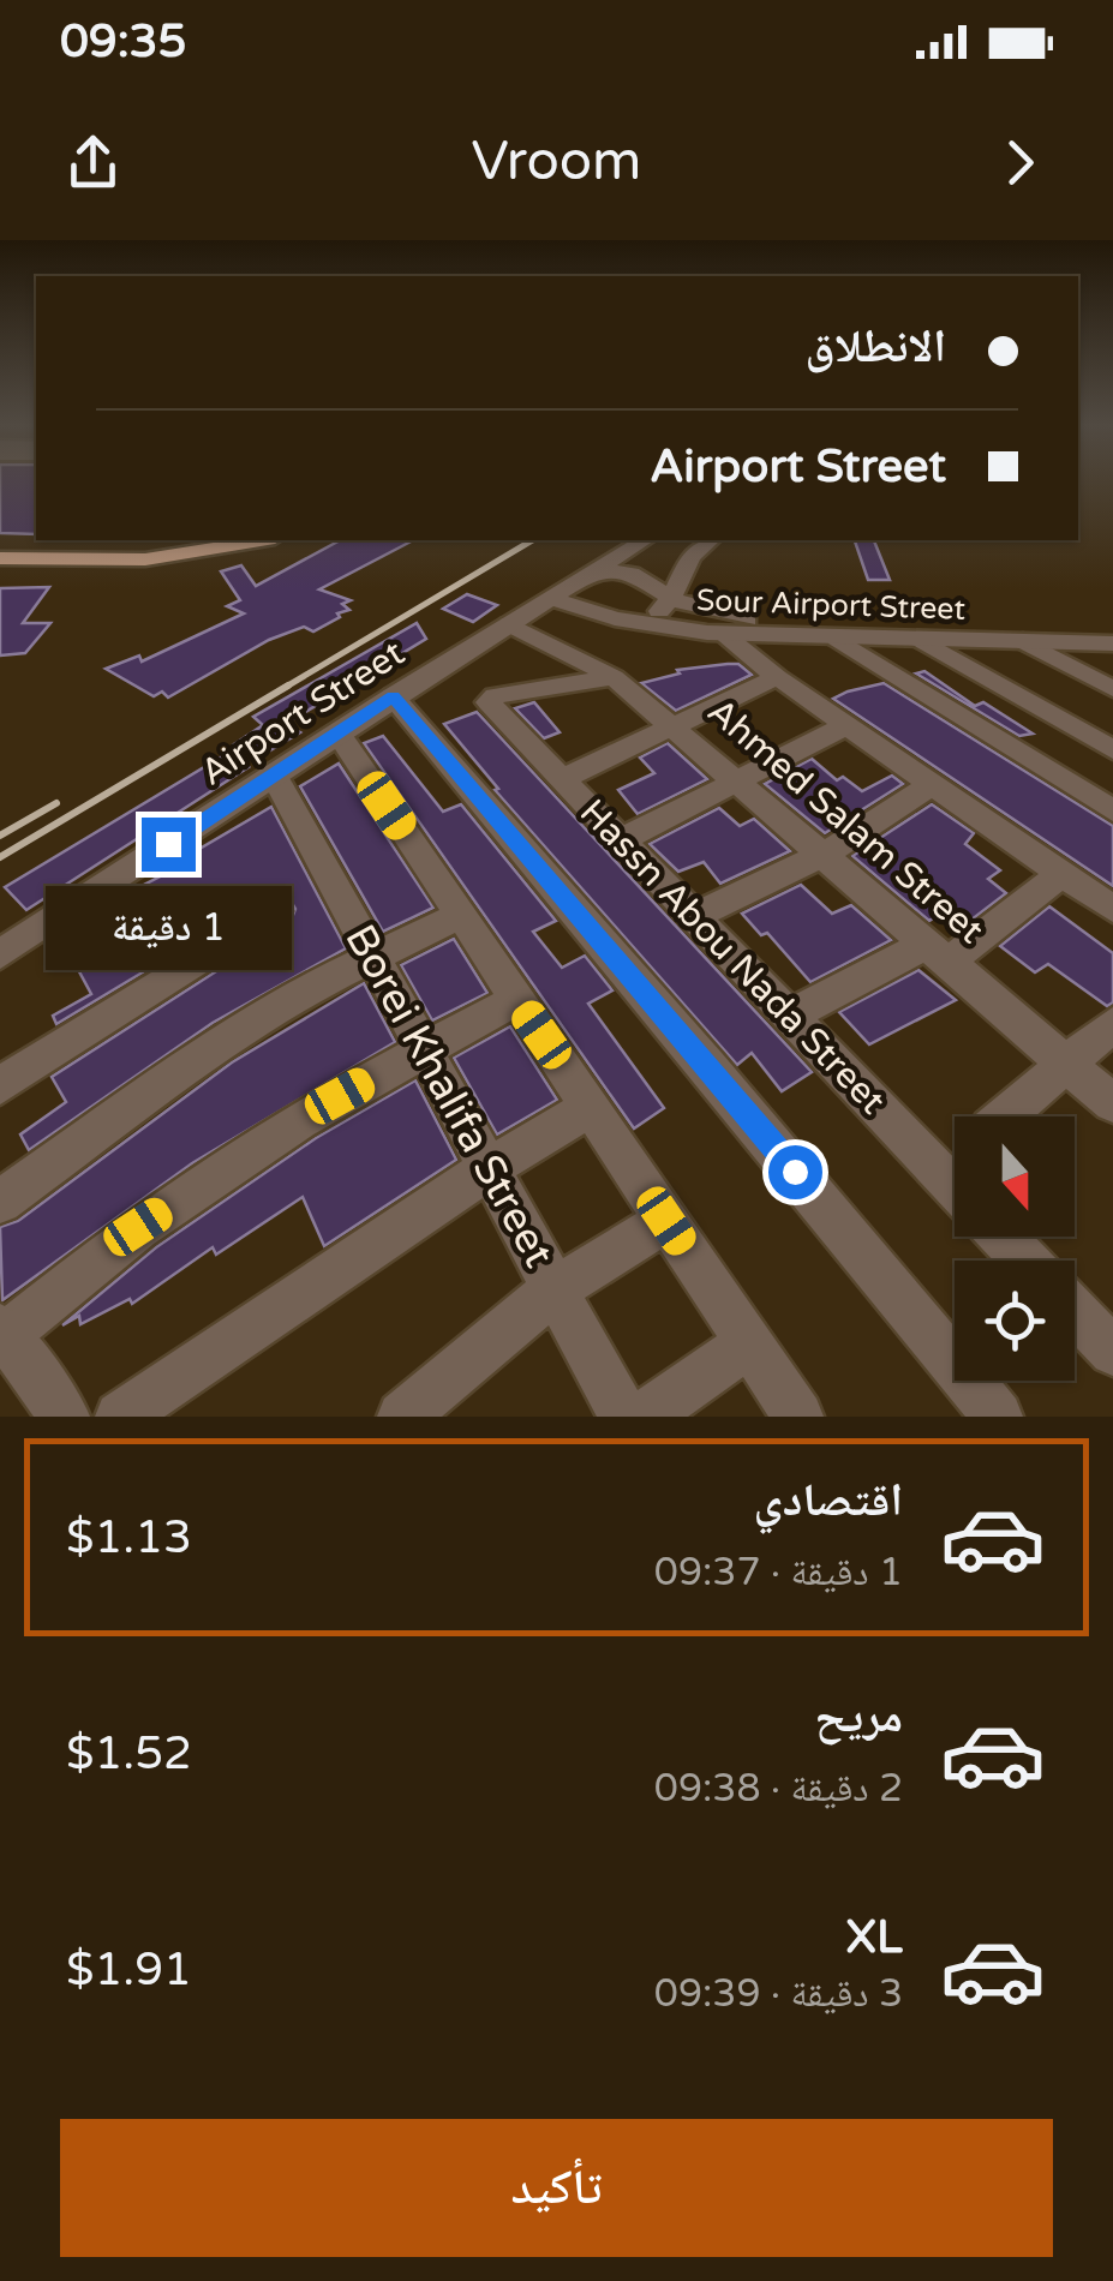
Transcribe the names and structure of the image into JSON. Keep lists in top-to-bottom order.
{
  "streets": {
    "street": [
      "Sour Airport Street",
      "Airport Street",
      "Ahmed Salam Street",
      "Hassn Abou Nada Street",
      "Borei Khalifa Street"
    ]
  },
  "crossings": [
    ["Sour Airport Street", "Airport Street"],
    ["Airport Street", "Ahmed Salam Street"],
    ["Airport Street", "Borei Khalifa Street"],
    ["Ahmed Salam Street", "Hassn Abou Nada Street"]
  ],
  "north": "bottom",
  "page": {
    "status": "09:35",
    "header": "Vroom",
    "banner": ["الانطلاق", "Airport Street"],
    "bubble": "1 دقيقة",
    "list": [
      {
        "name": "اقتصادي",
        "note": "1 دقيقة · 09:37",
        "value": "$1.13"
      },
      {
        "name": "مريح",
        "note": "2 دقيقة · 09:38",
        "value": "$1.52"
      },
      {
        "name": "XL",
        "note": "3 دقيقة · 09:39",
        "value": "$1.91"
      }
    ],
    "buttons": "تأكيد"
  }
}
